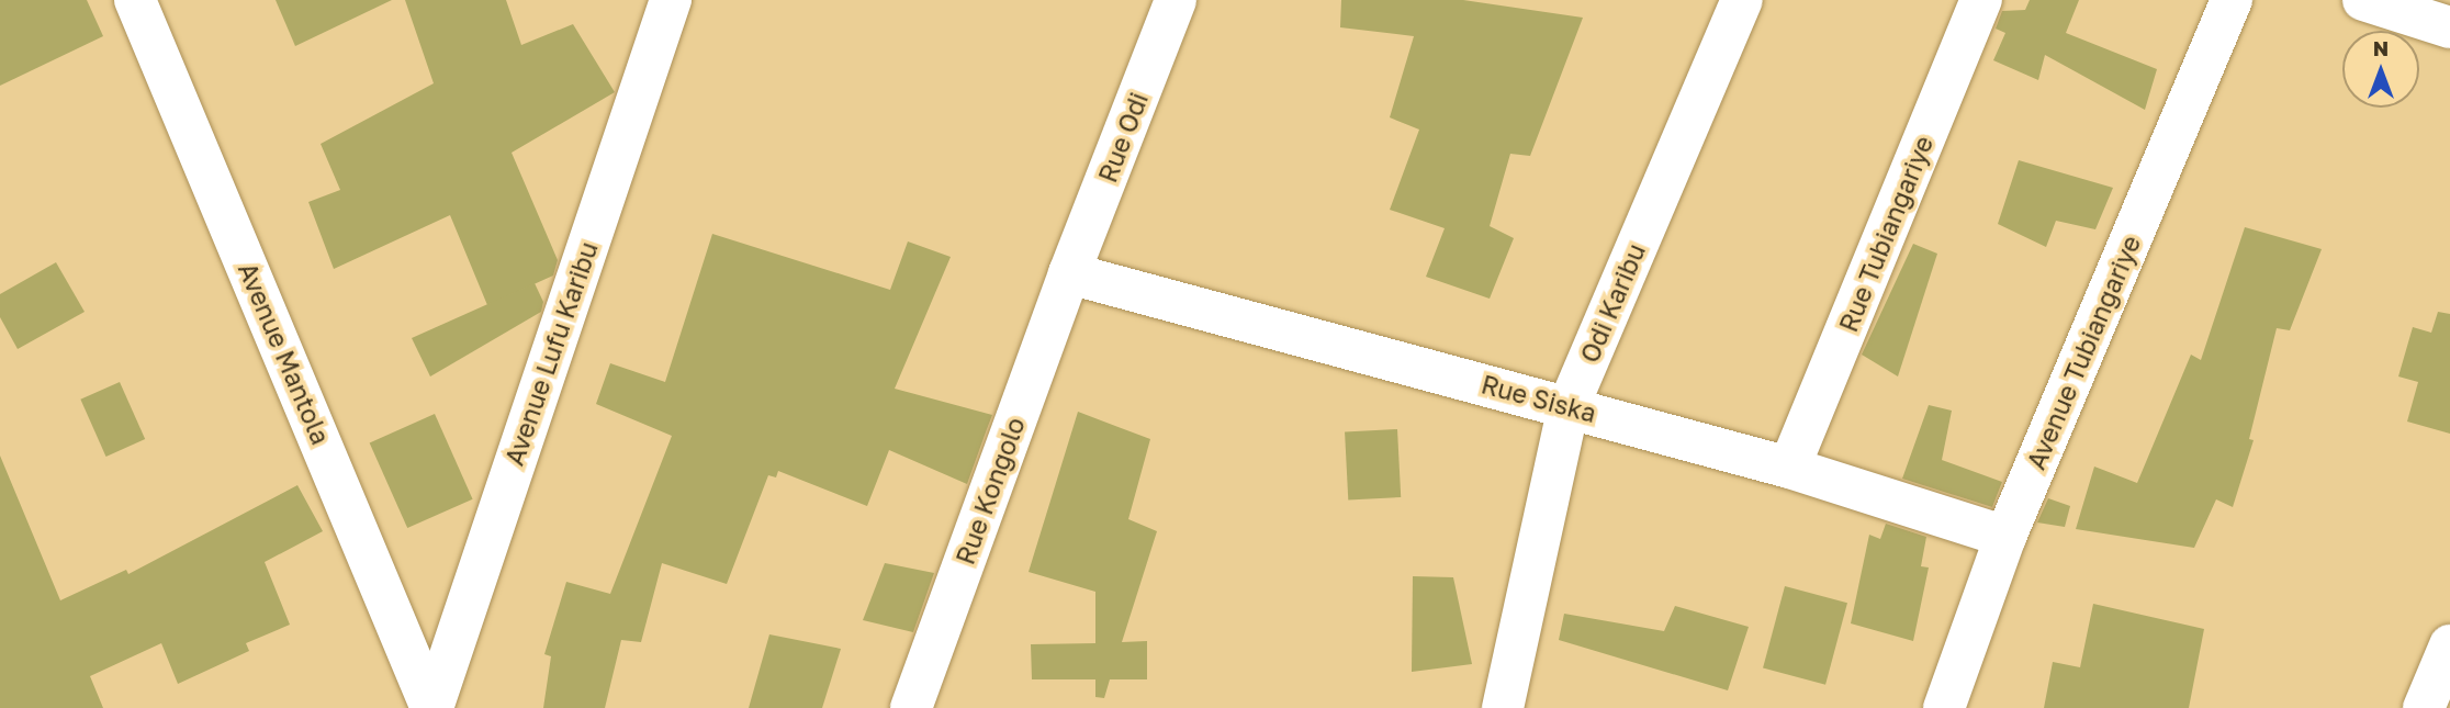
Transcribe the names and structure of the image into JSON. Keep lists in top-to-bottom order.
{
  "streets": {
    "street": [
      "Rue Odi",
      "Rue Tubiangariye",
      "Odi Karibu",
      "Avenue Tubiangariye",
      "Avenue Mantola",
      "Avenue Lufu Karibu",
      "Rue Siska",
      "Rue Kongolo"
    ]
  },
  "crossings": [
    ["Rue Odi", "Rue Siska"],
    ["Rue Odi", "Rue Kongolo"],
    ["Rue Tubiangariye", "Rue Siska"],
    ["Odi Karibu", "Rue Siska"],
    ["Avenue Tubiangariye", "Rue Siska"],
    ["Avenue Mantola", "Avenue Lufu Karibu"],
    ["Rue Siska", "Rue Kongolo"]
  ],
  "north": "top"
}
